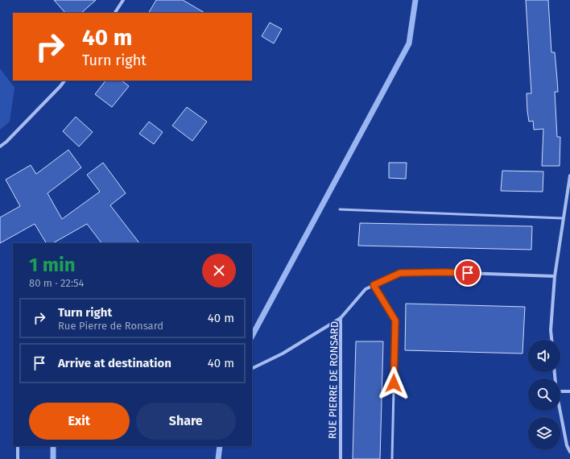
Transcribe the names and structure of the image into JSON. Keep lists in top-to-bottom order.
{
  "streets": {
    "street": ["RUE PIERRE DE RONSARD"]
  },
  "page": {
    "turn": ["40 m", "Turn right"],
    "heading": ["1 min", "80 m · 22:54"],
    "list": [
      {
        "name": "Turn right",
        "note": "Rue Pierre de Ronsard",
        "value": "40 m"
      },
      {
        "name": "Arrive at destination",
        "value": "40 m"
      }
    ],
    "buttons": ["Exit", "Share"]
  }
}
